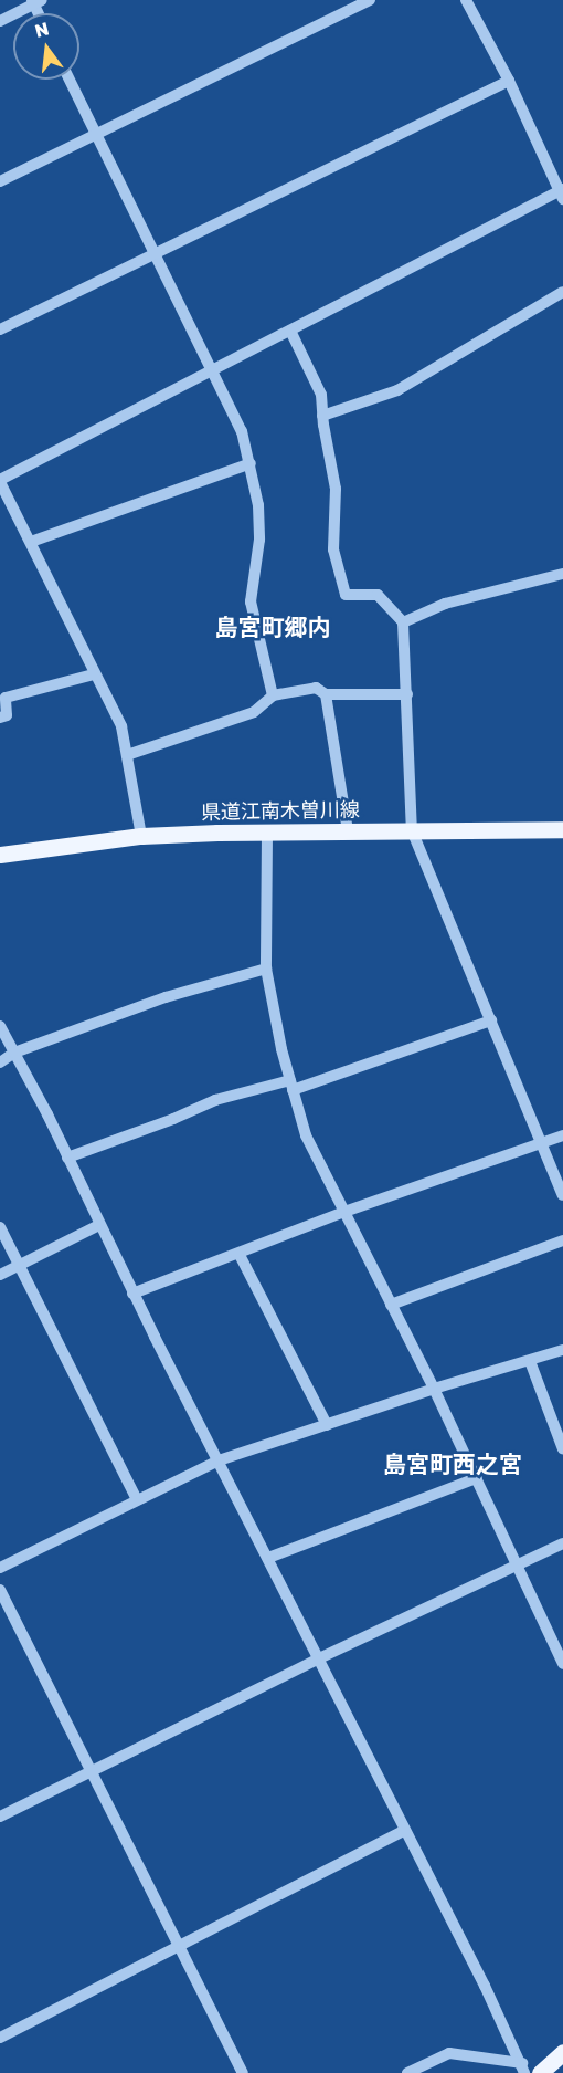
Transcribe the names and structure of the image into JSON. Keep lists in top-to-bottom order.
{
  "streets": {
    "main road": ["県道江南木曽川線"]
  },
  "districts": ["島宮町郷内", "島宮町西之宮"],
  "north": "top"
}
